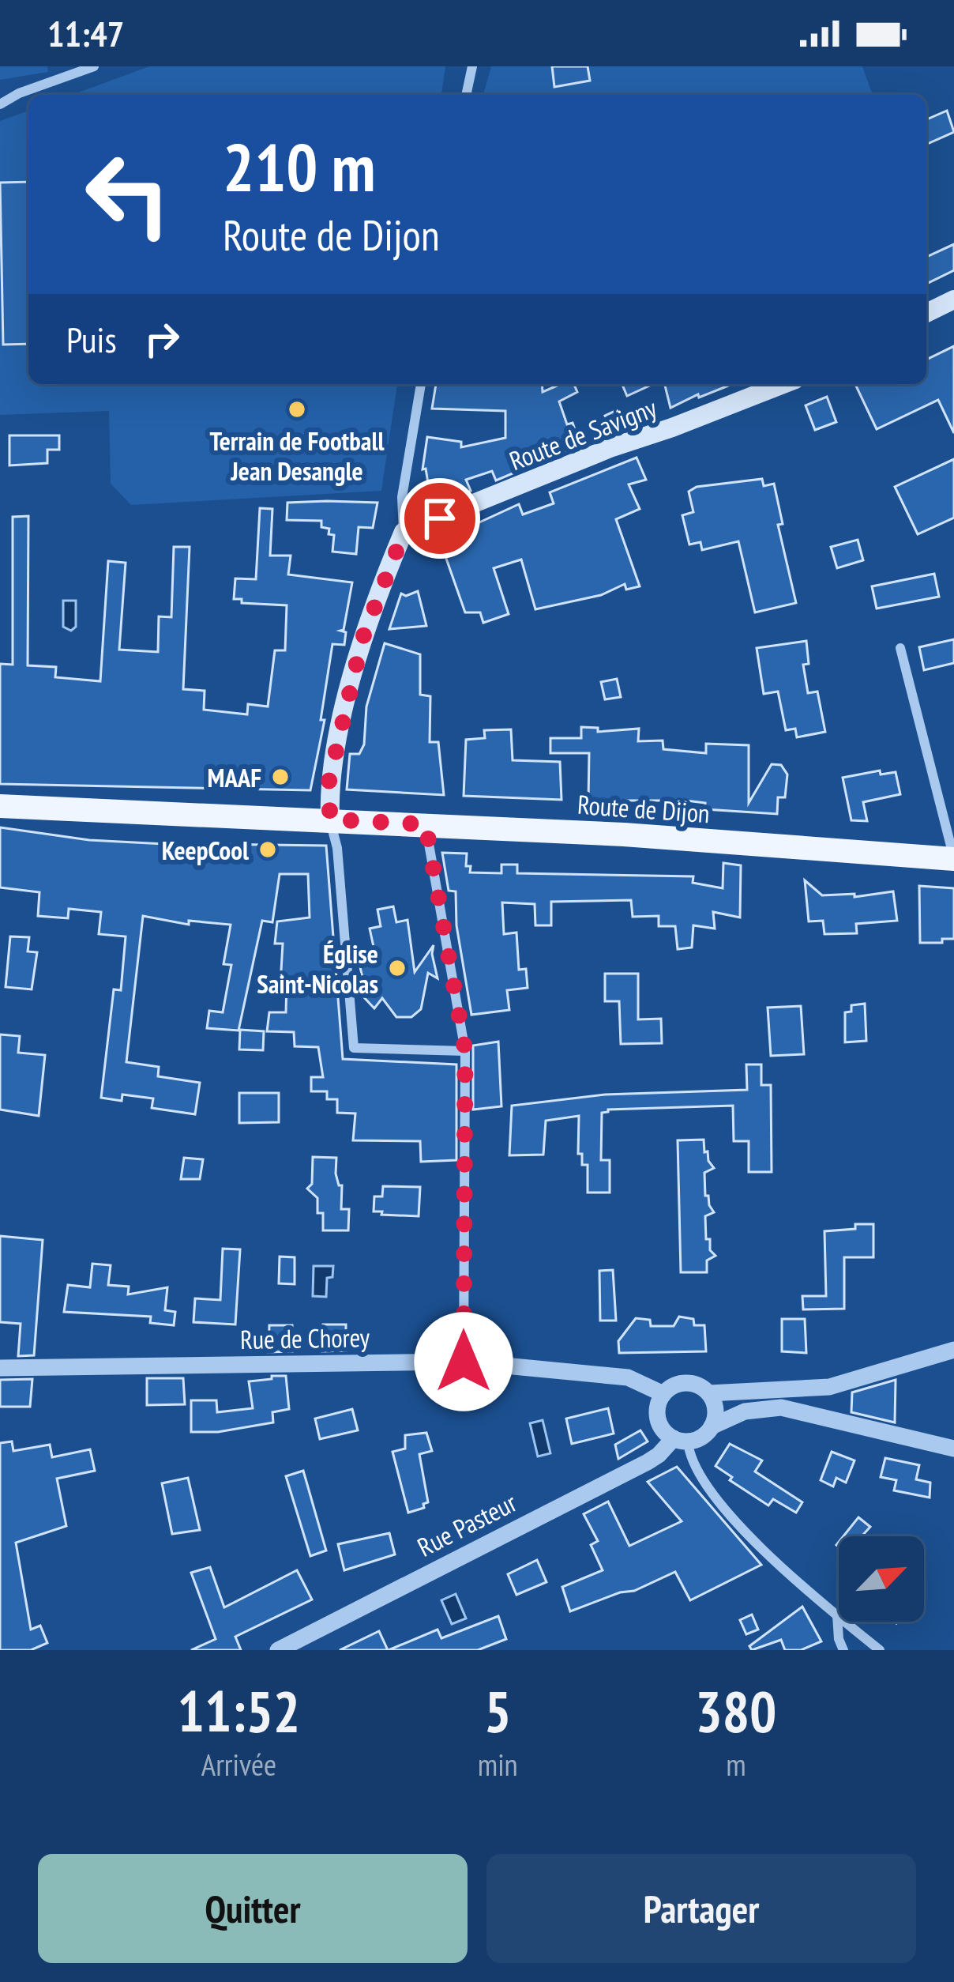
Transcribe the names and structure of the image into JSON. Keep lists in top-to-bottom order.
{
  "streets": {
    "main road": ["Route de Savigny", "Route de Dijon"],
    "street": ["Rue de Chorey", "Rue Pasteur"]
  },
  "crossings": [
    ["Rue de Chorey", "Rue Pasteur"]
  ],
  "places": [
    "Terrain de Football Jean Desangle",
    "MAAF",
    "KeepCool",
    "Église Saint-Nicolas"
  ],
  "north": "top right",
  "page": {
    "status": "11:47",
    "turn": ["210 m", "Route de Dijon"],
    "then": "Puis",
    "eta": [
      "11:52",
      "Arrivée",
      "5",
      "min",
      "380",
      "m"
    ],
    "buttons": ["Quitter", "Partager"]
  }
}
